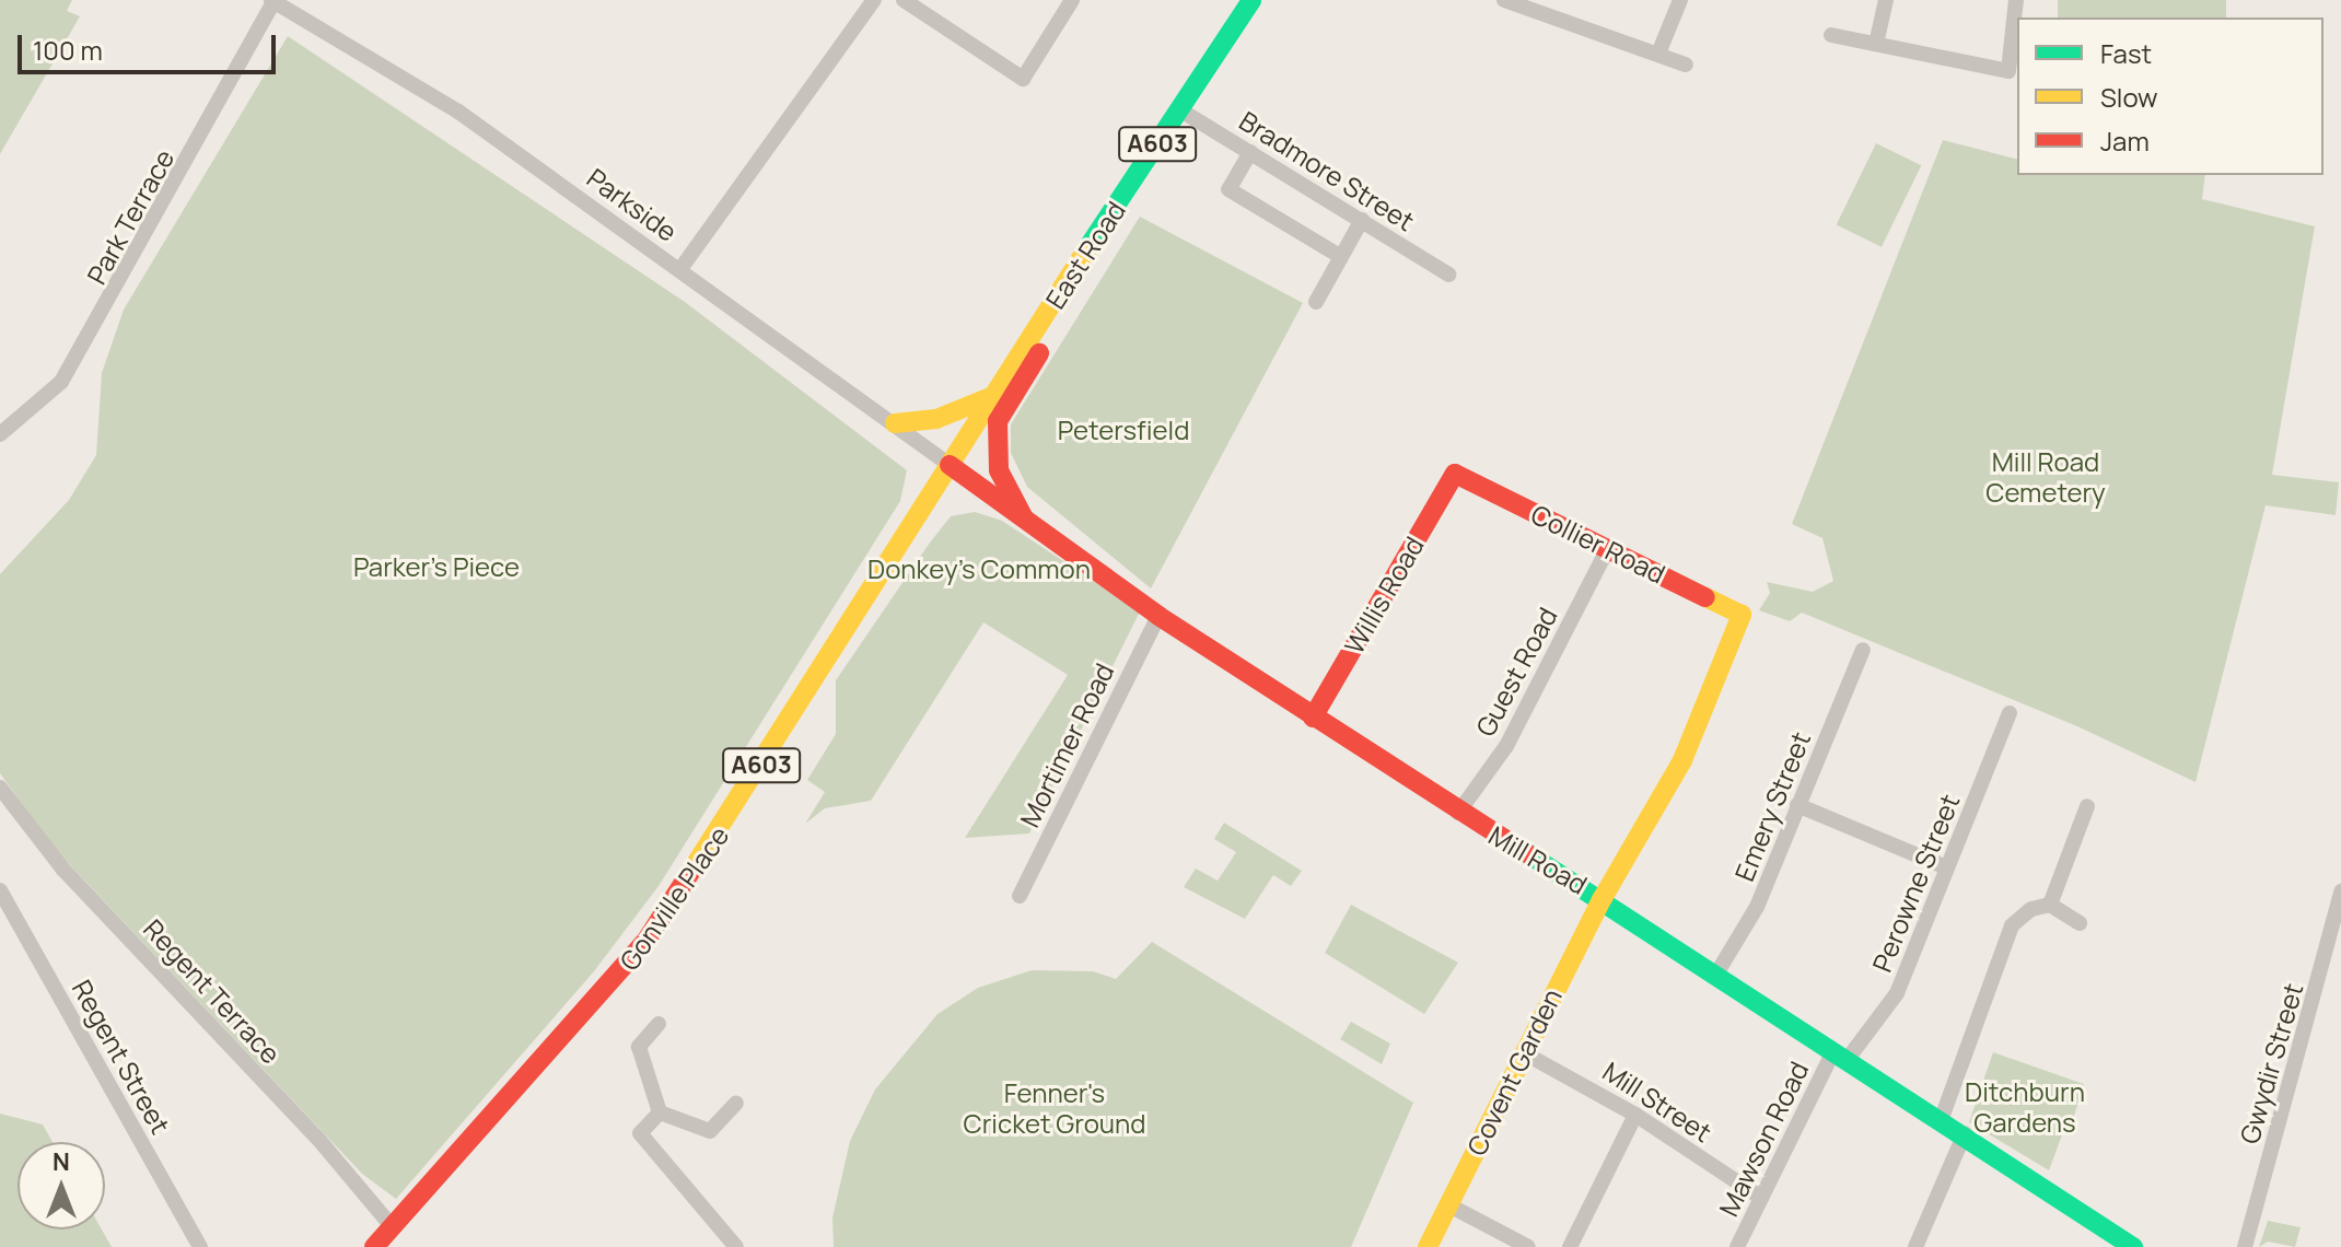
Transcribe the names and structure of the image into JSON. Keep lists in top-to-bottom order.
{
  "streets": {
    "street": [
      "A603",
      "Bradmore Street",
      "Parkside",
      "Park Terrace",
      "East Road",
      "Collier Road",
      "Willis Road",
      "Guest Road",
      "Mortimer Road",
      "Emery Street",
      "Mill Road",
      "Perowne Street",
      "Gonville Place",
      "Regent Terrace",
      "Regent Street",
      "Gwydir Street",
      "Covent Garden",
      "Mill Street",
      "Mawson Road"
    ]
  },
  "crossings": [
    ["Bradmore Street", "East Road"],
    ["Parkside", "Park Terrace"],
    ["Parkside", "East Road"],
    ["Parkside", "Mill Road"],
    ["Parkside", "Gonville Place"],
    ["East Road", "Mill Road"],
    ["East Road", "Gonville Place"],
    ["Collier Road", "Willis Road"],
    ["Collier Road", "Guest Road"],
    ["Collier Road", "Covent Garden"],
    ["Willis Road", "Mill Road"],
    ["Guest Road", "Mill Road"],
    ["Mortimer Road", "Mill Road"],
    ["Emery Street", "Mill Road"],
    ["Mill Road", "Perowne Street"],
    ["Mill Road", "Gonville Place"],
    ["Mill Road", "Covent Garden"],
    ["Mill Road", "Mawson Road"],
    ["Perowne Street", "Mawson Road"],
    ["Gonville Place", "Regent Terrace"],
    ["Covent Garden", "Mill Street"],
    ["Mill Street", "Mawson Road"]
  ],
  "parks": [
    "Petersfield",
    "Mill Road Cemetery",
    "Parker's Piece",
    "Donkey's Common",
    "Ditchburn Gardens",
    "Fenner's Cricket Ground"
  ],
  "legend": ["Fast", "Slow", "Jam"],
  "scale_bar": "100 m",
  "north": "top"
}
